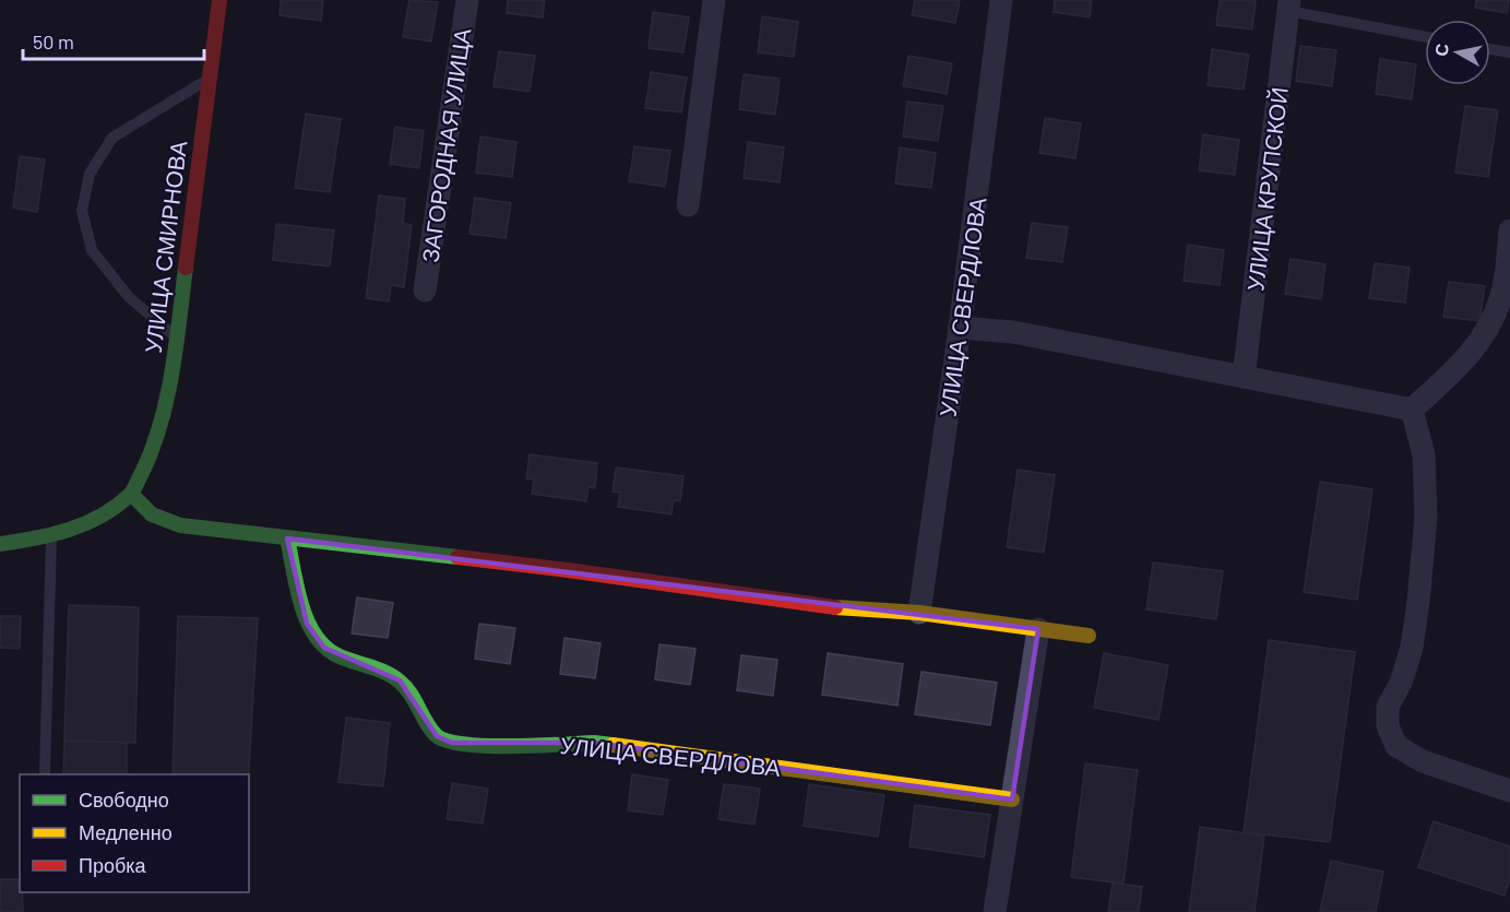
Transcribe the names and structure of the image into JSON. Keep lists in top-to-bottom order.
{
  "streets": {
    "street": [
      "ЗАГОРОДНАЯ УЛИЦА",
      "УЛИЦА КРУПСКОЙ",
      "УЛИЦА СМИРНОВА",
      "УЛИЦА СВЕРДЛОВА"
    ]
  },
  "legend": ["Свободно", "Медленно", "Пробка"],
  "scale_bar": "50 m",
  "north": "left"
}
